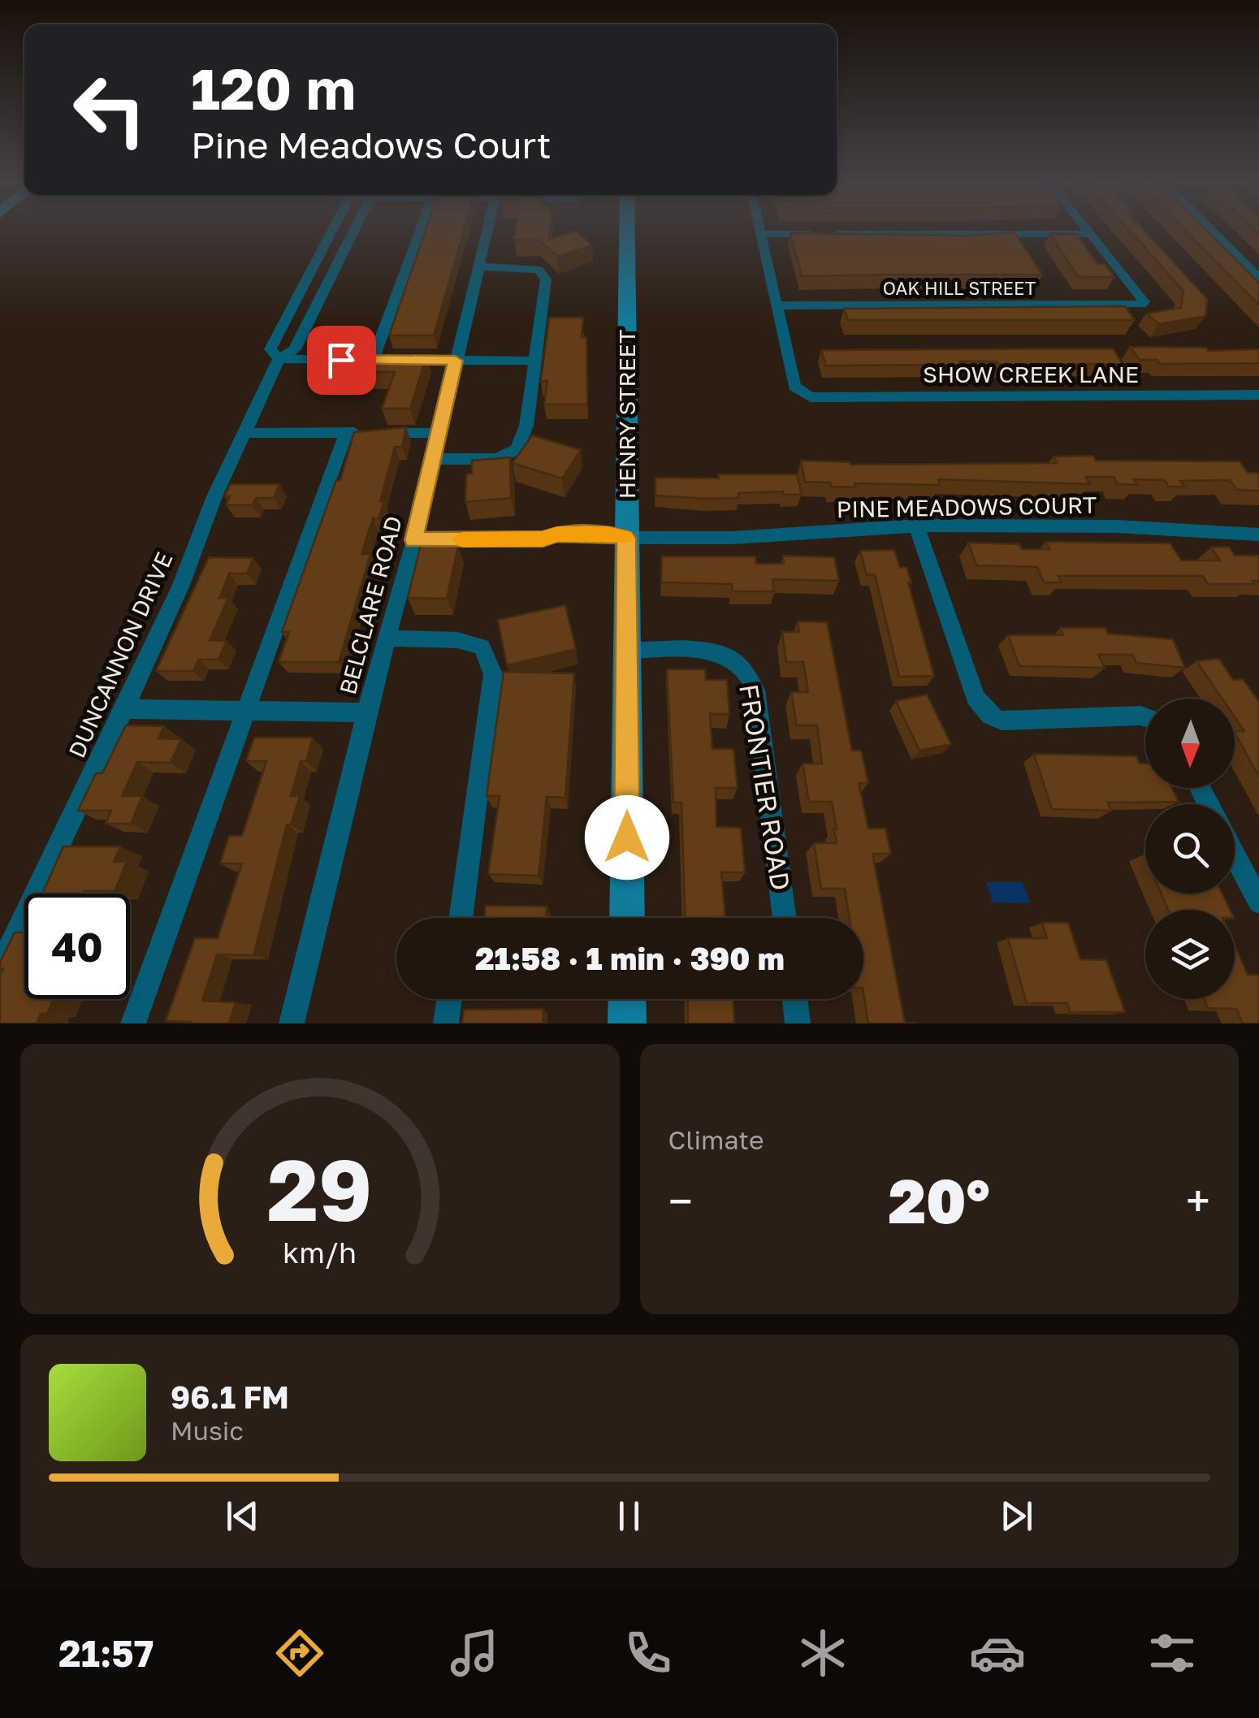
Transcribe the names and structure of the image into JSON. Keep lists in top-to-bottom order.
{
  "streets": {
    "street": [
      "OAK HILL STREET",
      "SHOW CREEK LANE",
      "HENRY STREET",
      "PINE MEADOWS COURT",
      "BELCLARE ROAD",
      "DUNCANNON DRIVE",
      "FRONTIER ROAD"
    ]
  },
  "crossings": [
    ["OAK HILL STREET", "SHOW CREEK LANE"],
    ["HENRY STREET", "PINE MEADOWS COURT"],
    ["HENRY STREET", "FRONTIER ROAD"],
    ["PINE MEADOWS COURT", "BELCLARE ROAD"]
  ],
  "north": "bottom",
  "page": {
    "turn": ["120 m", "Pine Meadows Court"],
    "limit": "40",
    "trip": "21:58 · 1 min · 390 m",
    "tile": "Climate",
    "heat": ["−", "20°", "+"],
    "song": ["96.1 FM", "Music"],
    "tabs": "21:57",
    "gauge": ["29", "km/h"]
  }
}
